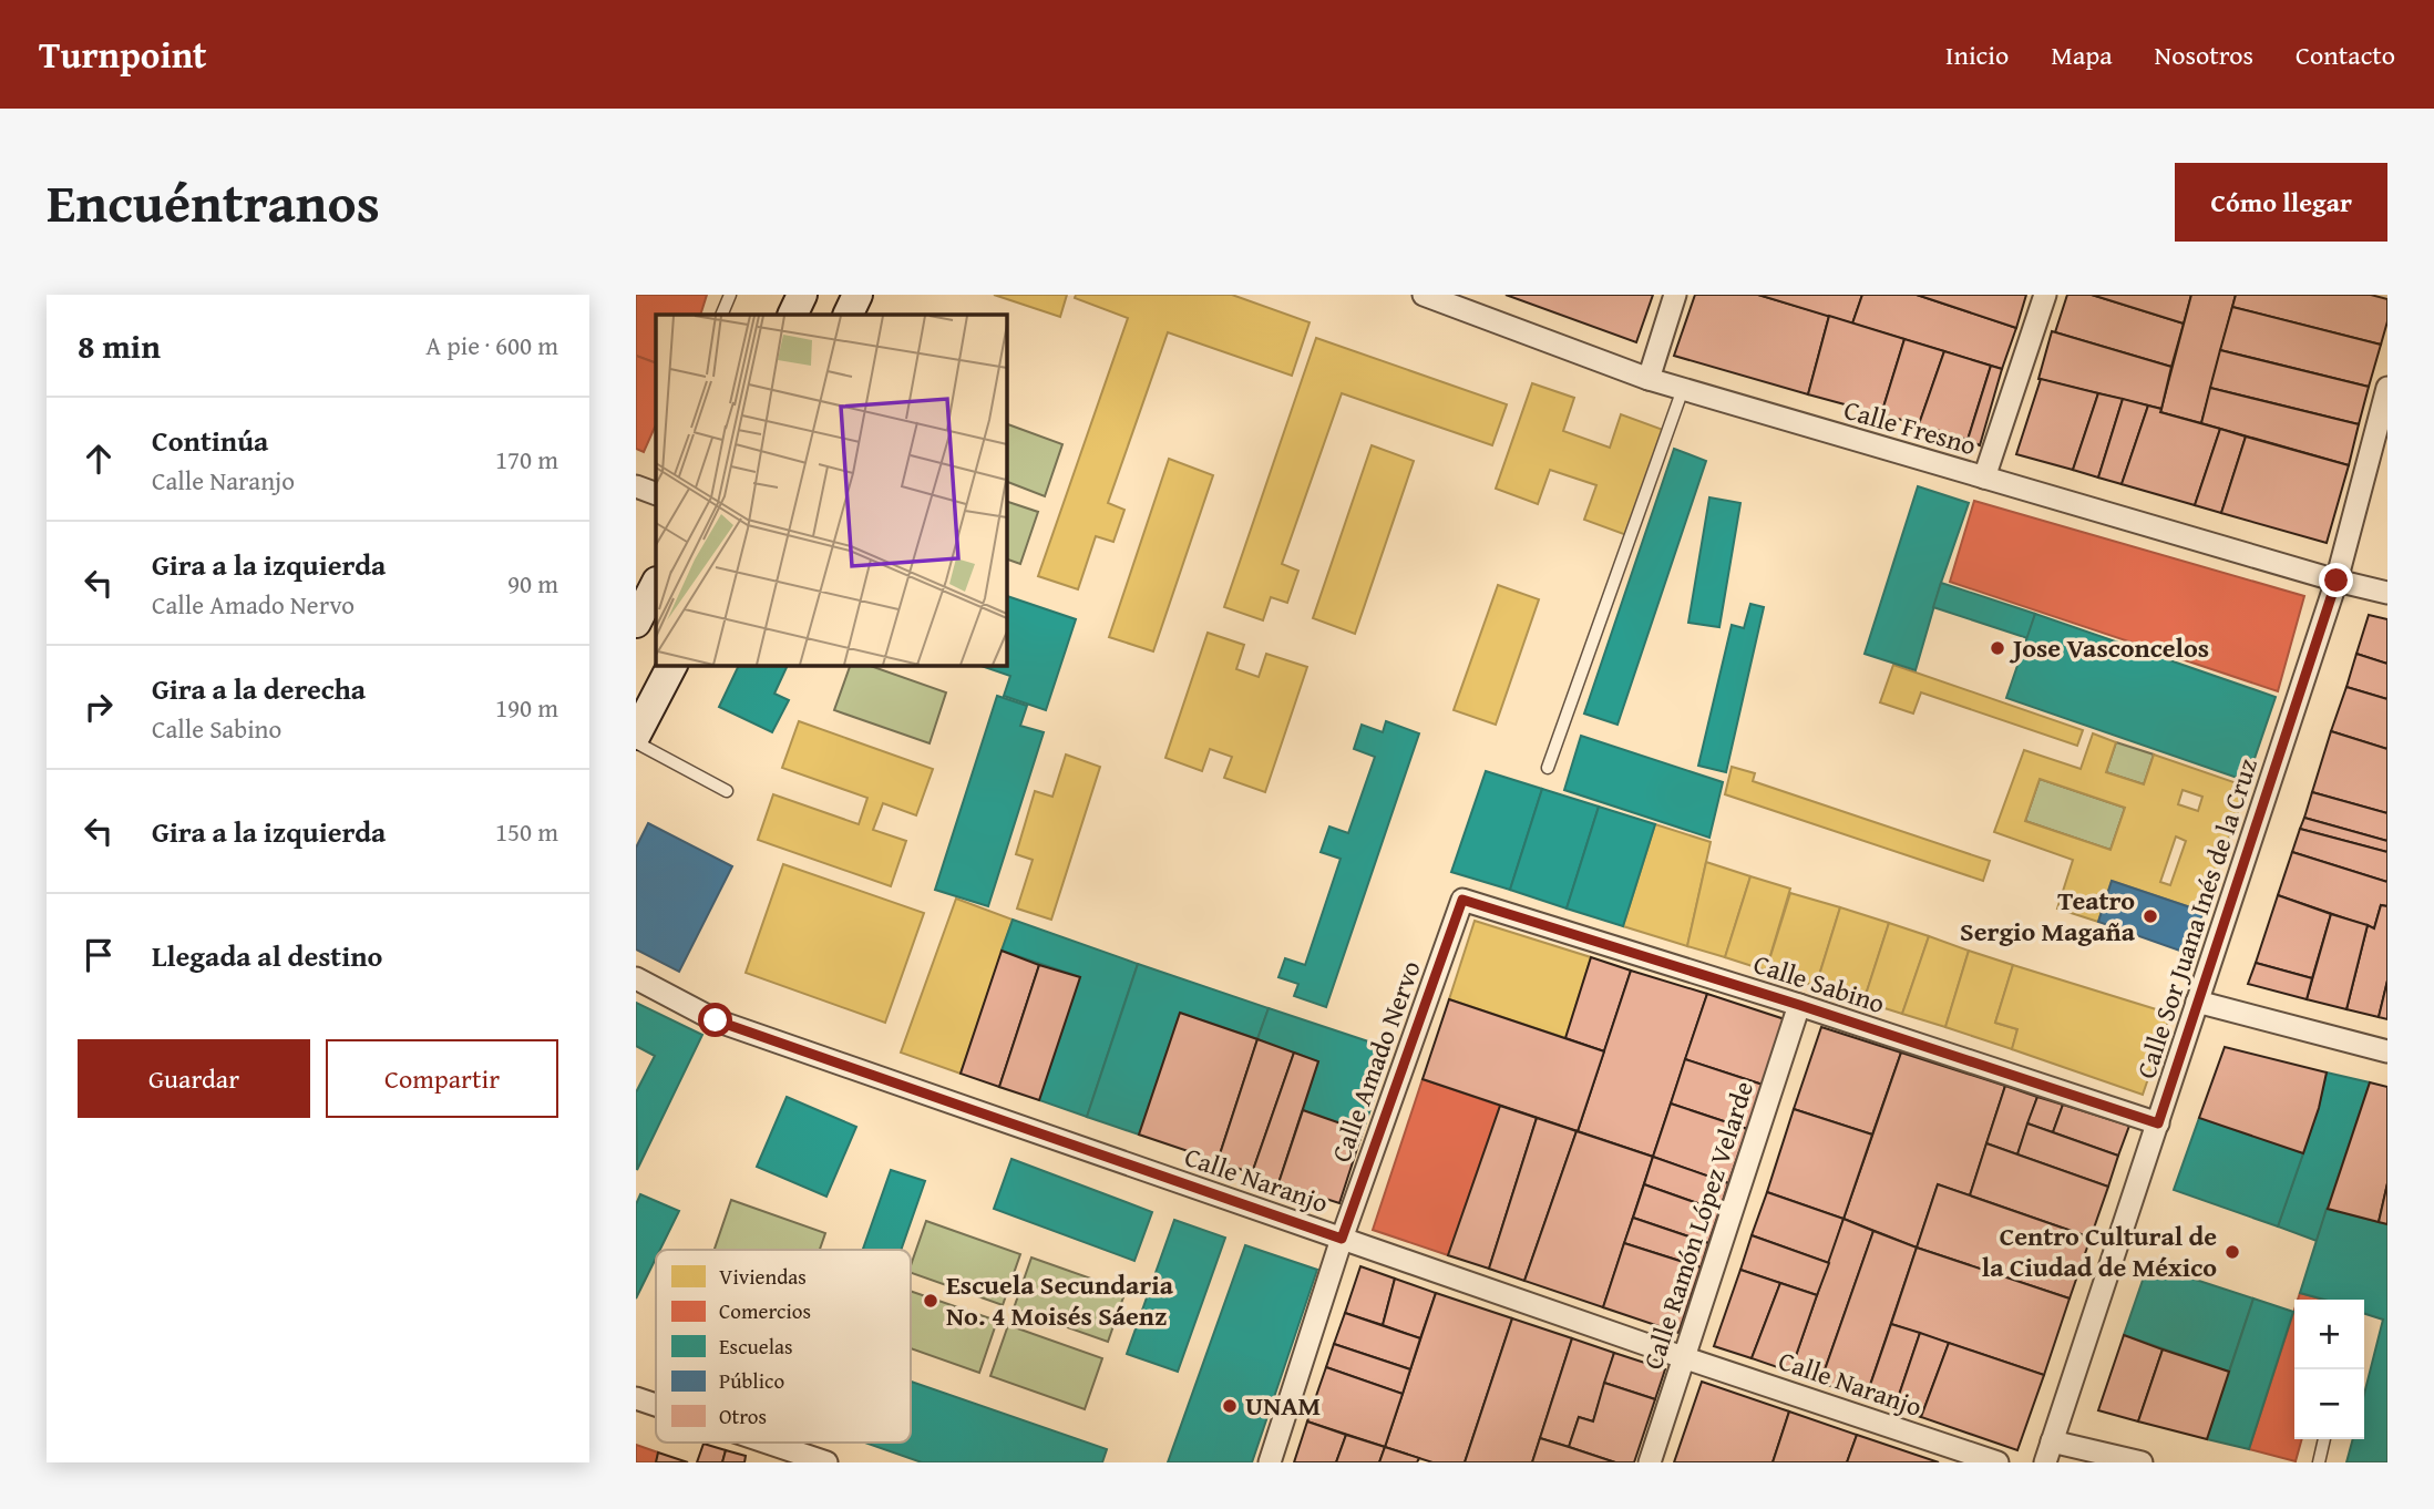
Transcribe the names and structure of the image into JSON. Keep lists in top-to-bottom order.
{
  "streets": {
    "street": [
      "Calle Fresno",
      "Calle Sor Juana Inés de la Cruz",
      "Calle Sabino",
      "Calle Amado Nervo",
      "Calle Naranjo",
      "Calle Ramón López Velarde"
    ]
  },
  "crossings": [
    ["Calle Fresno", "Calle Sor Juana Inés de la Cruz"],
    ["Calle Sor Juana Inés de la Cruz", "Calle Sabino"],
    ["Calle Sabino", "Calle Amado Nervo"],
    ["Calle Sabino", "Calle Ramón López Velarde"],
    ["Calle Amado Nervo", "Calle Naranjo"],
    ["Calle Naranjo", "Calle Ramón López Velarde"]
  ],
  "places": [
    "Jose Vasconcelos",
    "Teatro Sergio Magaña",
    "Centro Cultural de la Ciudad de México",
    "Escuela Secundaria No. 4 Moisés Sáenz",
    "UNAM"
  ],
  "legend": [
    "Viviendas",
    "Comercios",
    "Escuelas",
    "Público",
    "Otros"
  ],
  "page": {
    "header": "Turnpoint",
    "nav": [
      "Inicio",
      "Mapa",
      "Nosotros",
      "Contacto"
    ],
    "title": "Encuéntranos",
    "buttons": [
      "Cómo llegar",
      ["Guardar", "Compartir"]
    ],
    "heading": ["8 min", "A pie · 600 m"],
    "list": [
      ["Continúa", "Calle Naranjo", "170 m"],
      ["Gira a la izquierda", "Calle Amado Nervo", "90 m"],
      ["Gira a la derecha", "Calle Sabino", "190 m"],
      ["Gira a la izquierda", "150 m"],
      "Llegada al destino"
    ],
    "map_buttons": ["+", "−"]
  }
}
